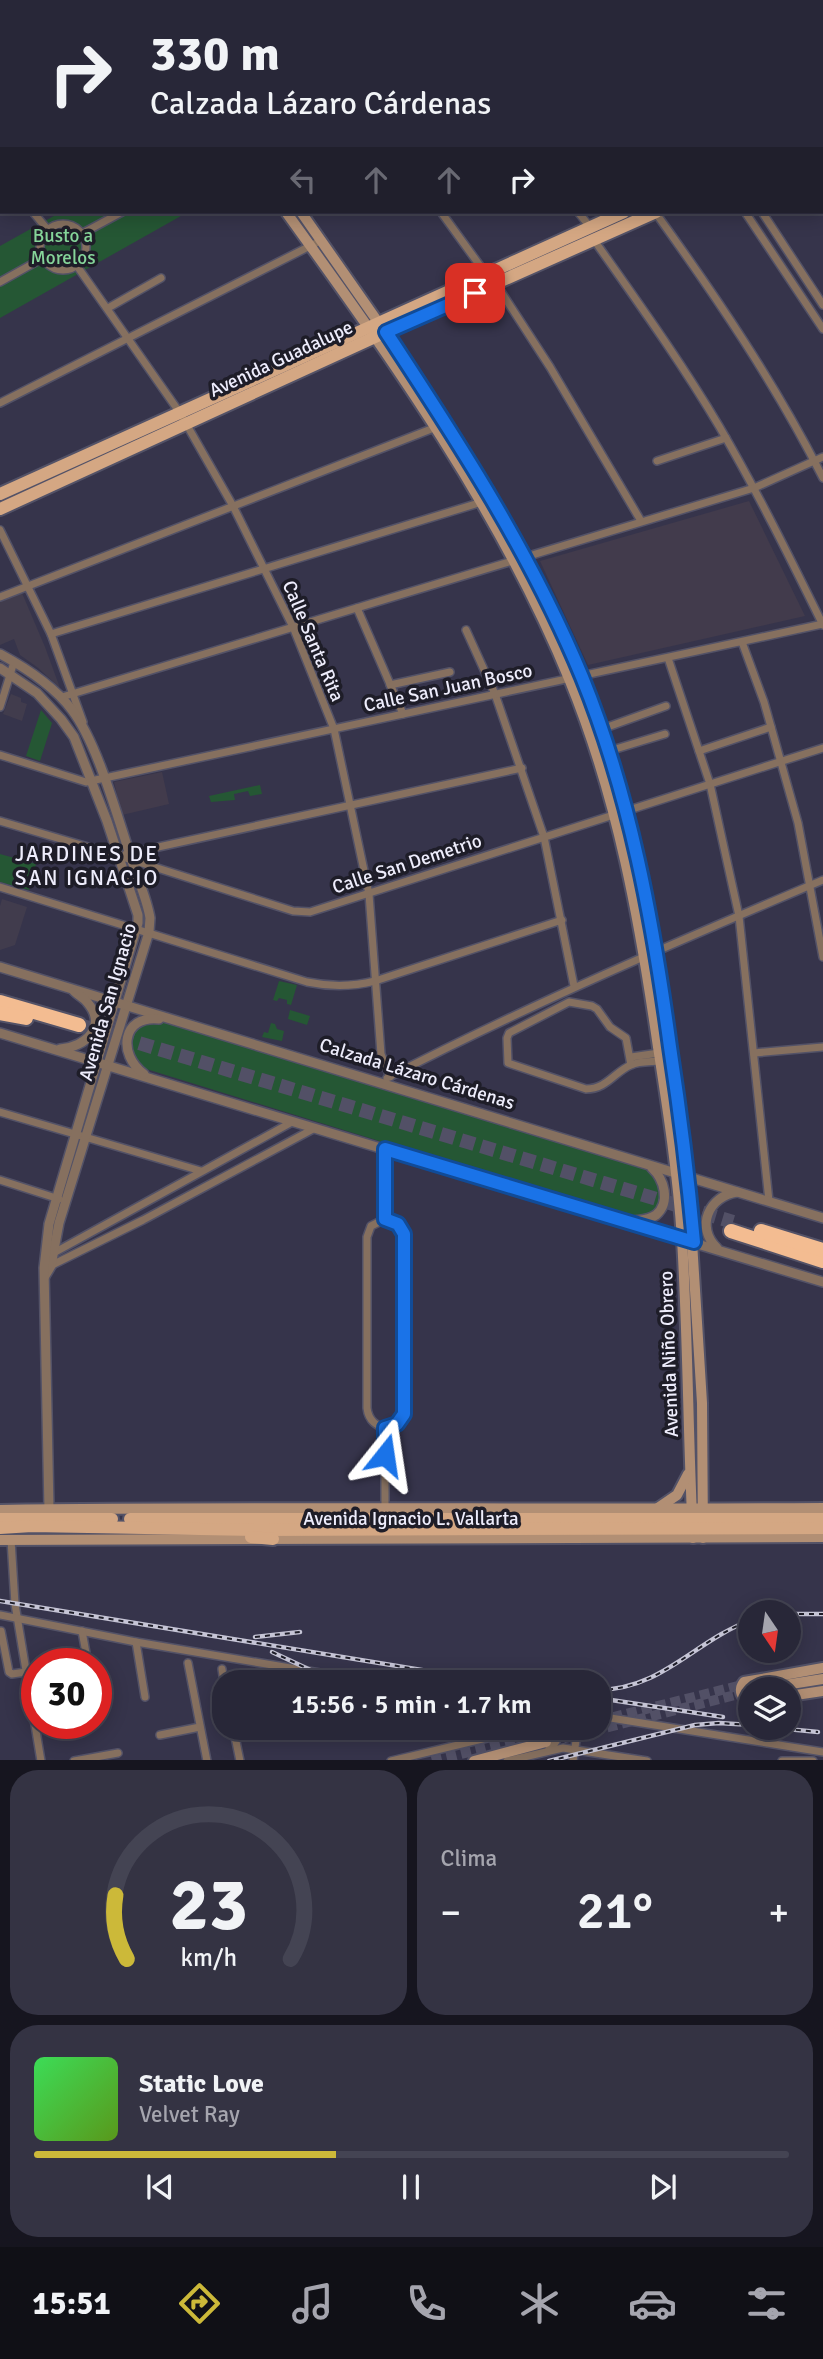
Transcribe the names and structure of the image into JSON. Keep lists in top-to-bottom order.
{
  "streets": {
    "main road": ["Avenida Guadalupe", "Avenida Niño Obrero", "Avenida Ignacio L. Vallarta"],
    "street": [
      "Calle Santa Rita",
      "Calle San Juan Bosco",
      "Calle San Demetrio",
      "Avenida San Ignacio",
      "Calzada Lázaro Cárdenas"
    ]
  },
  "crossings": [
    ["Avenida Guadalupe", "Calle Santa Rita"],
    ["Avenida Guadalupe", "Avenida Niño Obrero"],
    ["Calle Santa Rita", "Calle San Juan Bosco"],
    ["Calle Santa Rita", "Calle San Demetrio"],
    ["Calle San Juan Bosco", "Avenida San Ignacio"],
    ["Calle San Juan Bosco", "Avenida Niño Obrero"],
    ["Calle San Demetrio", "Avenida San Ignacio"],
    ["Calle San Demetrio", "Avenida Niño Obrero"],
    ["Avenida San Ignacio", "Calzada Lázaro Cárdenas"],
    ["Avenida San Ignacio", "Avenida Ignacio L. Vallarta"],
    ["Calzada Lázaro Cárdenas", "Avenida Niño Obrero"],
    ["Avenida Niño Obrero", "Avenida Ignacio L. Vallarta"]
  ],
  "districts": ["JARDINES DE SAN IGNACIO"],
  "parks": ["Busto a Morelos"],
  "north": "bottom",
  "page": {
    "turn": ["330 m", "Calzada Lázaro Cárdenas"],
    "limit": "30",
    "trip": "15:56 · 5 min · 1.7 km",
    "tile": "Clima",
    "heat": ["−", "21°", "+"],
    "song": ["Static Love", "Velvet Ray"],
    "tabs": "15:51",
    "gauge": ["23", "km/h"]
  }
}
